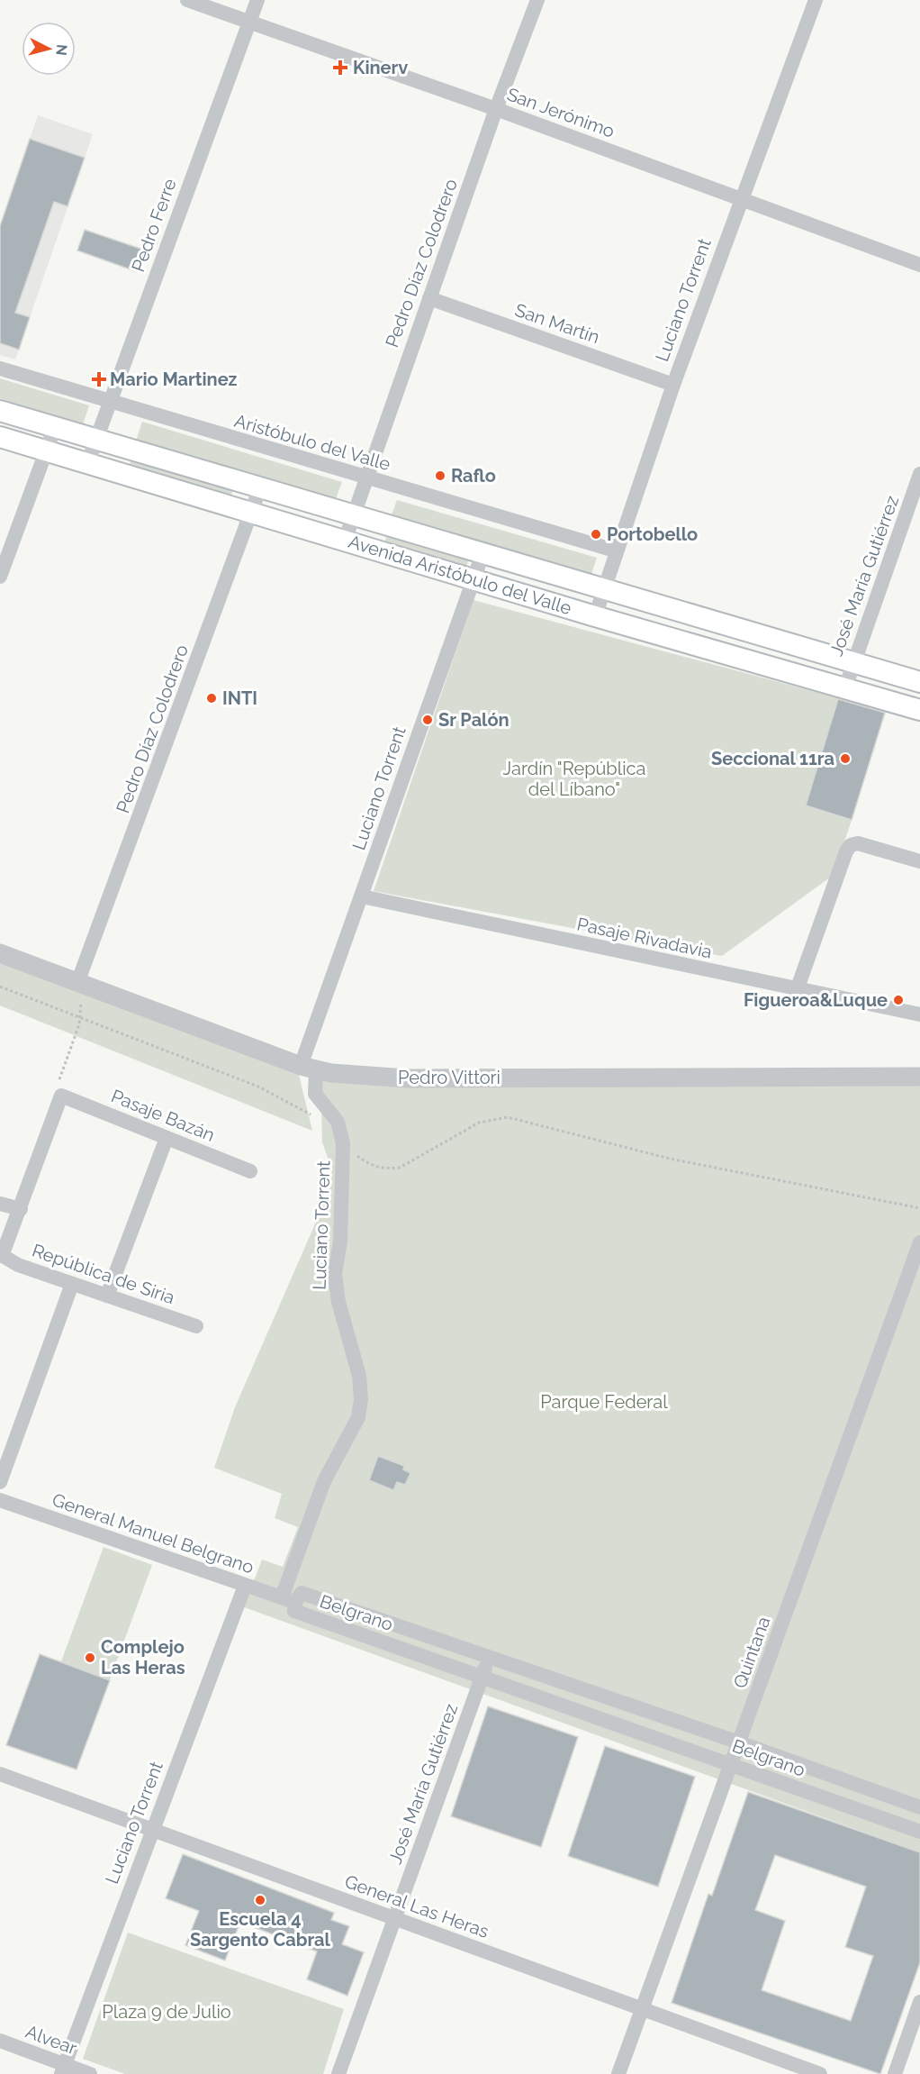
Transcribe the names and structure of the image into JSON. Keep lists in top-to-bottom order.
{
  "streets": {
    "main road": ["Avenida Aristóbulo del Valle"],
    "street": [
      "San Jerónimo",
      "Pedro Ferre",
      "Pedro Díaz Colodrero",
      "Luciano Torrent",
      "San Martín",
      "Aristóbulo del Valle",
      "José María Gutiérrez",
      "Pasaje Rivadavia",
      "Pedro Vittori",
      "Pasaje Bazán",
      "República de Siria",
      "General Manuel Belgrano",
      "Belgrano",
      "Quintana",
      "General Las Heras",
      "Alvear"
    ]
  },
  "crossings": [
    ["San Jerónimo", "Pedro Ferre"],
    ["San Jerónimo", "Pedro Díaz Colodrero"],
    ["San Jerónimo", "Luciano Torrent"],
    ["Pedro Ferre", "Aristóbulo del Valle"],
    ["Pedro Ferre", "Avenida Aristóbulo del Valle"],
    ["Pedro Díaz Colodrero", "San Martín"],
    ["Pedro Díaz Colodrero", "Aristóbulo del Valle"],
    ["Pedro Díaz Colodrero", "Avenida Aristóbulo del Valle"],
    ["Pedro Díaz Colodrero", "Pedro Vittori"],
    ["Luciano Torrent", "San Martín"],
    ["Luciano Torrent", "Aristóbulo del Valle"],
    ["Luciano Torrent", "Avenida Aristóbulo del Valle"],
    ["Luciano Torrent", "Pasaje Rivadavia"],
    ["Luciano Torrent", "Pedro Vittori"],
    ["Luciano Torrent", "General Manuel Belgrano"],
    ["Luciano Torrent", "Belgrano"],
    ["Luciano Torrent", "General Las Heras"],
    ["Luciano Torrent", "Alvear"],
    ["Avenida Aristóbulo del Valle", "José María Gutiérrez"],
    ["José María Gutiérrez", "Belgrano"],
    ["José María Gutiérrez", "General Las Heras"],
    ["General Manuel Belgrano", "Belgrano"],
    ["Belgrano", "Quintana"],
    ["Quintana", "General Las Heras"]
  ],
  "parks": ["Jardín \"República del Líbano\"", "Parque Federal", "Plaza 9 de Julio"],
  "places": {
    "health": ["Kinerv", "Mario Martinez"],
    "other": [
      "Raflo",
      "Portobello",
      "INTI",
      "Sr Palón",
      "Seccional 11ra",
      "Figueroa&Luque",
      "Complejo Las Heras",
      "Escuela 4 Sargento Cabral"
    ]
  },
  "north": "right"
}
